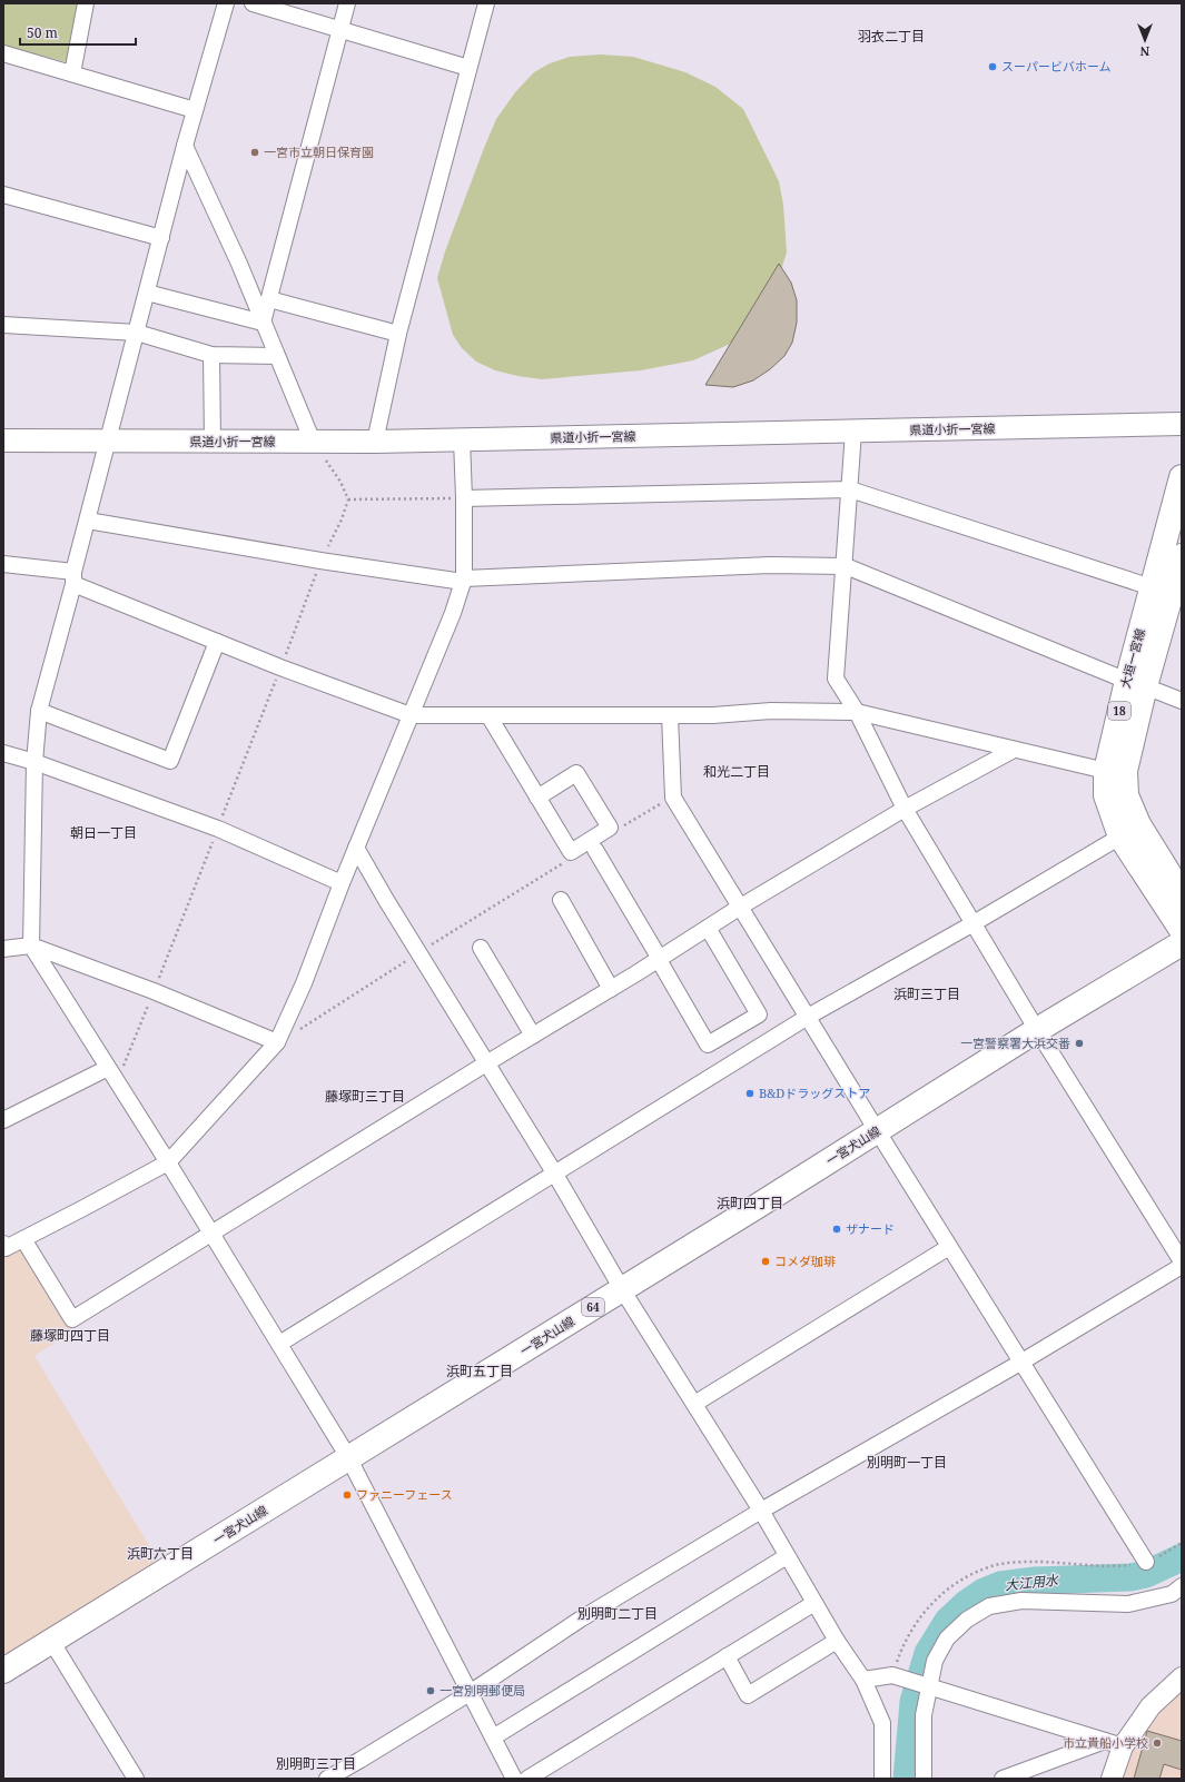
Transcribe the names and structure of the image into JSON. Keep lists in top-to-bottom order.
{
  "streets": {
    "main road": [
      "県道小折一宮線",
      "大垣一宮線",
      "18",
      "一宮犬山線",
      "64"
    ]
  },
  "districts": [
    "羽衣二丁目",
    "和光二丁目",
    "朝日一丁目",
    "浜町三丁目",
    "藤塚町三丁目",
    "浜町四丁目",
    "藤塚町四丁目",
    "浜町五丁目",
    "別明町一丁目",
    "浜町六丁目",
    "別明町二丁目",
    "別明町三丁目"
  ],
  "water": ["大江用水"],
  "places": [
    "スーパービバホーム",
    "一宮市立朝日保育園",
    "一宮警察署大浜交番",
    "B&Dドラッグストア",
    "ザナード",
    "コメダ珈琲",
    "ファニーフェース",
    "一宮別明郵便局",
    "市立貴船小学校"
  ],
  "scale_bar": "50 m",
  "north": "bottom"
}
